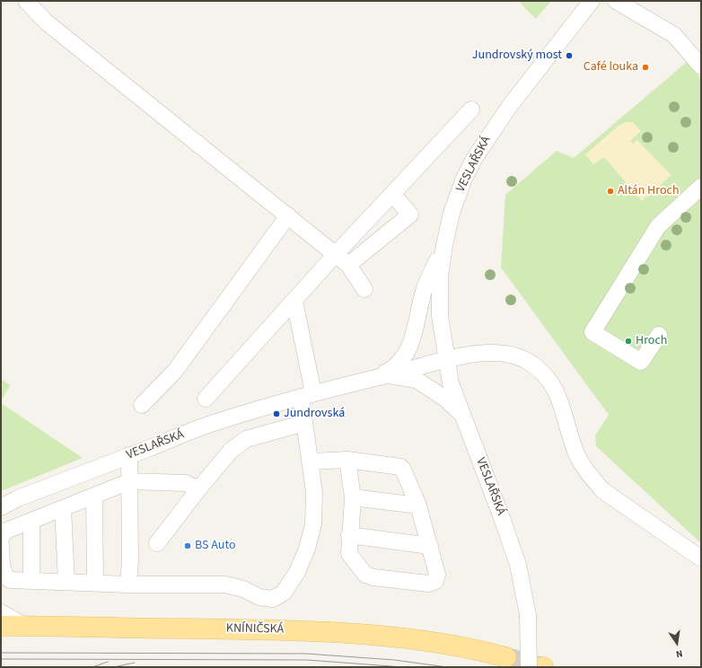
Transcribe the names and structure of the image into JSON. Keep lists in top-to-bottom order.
{
  "streets": {
    "main road": ["KNÍNIČSKÁ"],
    "street": ["VESLAŘSKÁ"]
  },
  "places": [
    "Jundrovský most",
    "Café louka",
    "Altán Hroch",
    "Hroch",
    "Jundrovská",
    "BS Auto"
  ],
  "north": "bottom"
}
